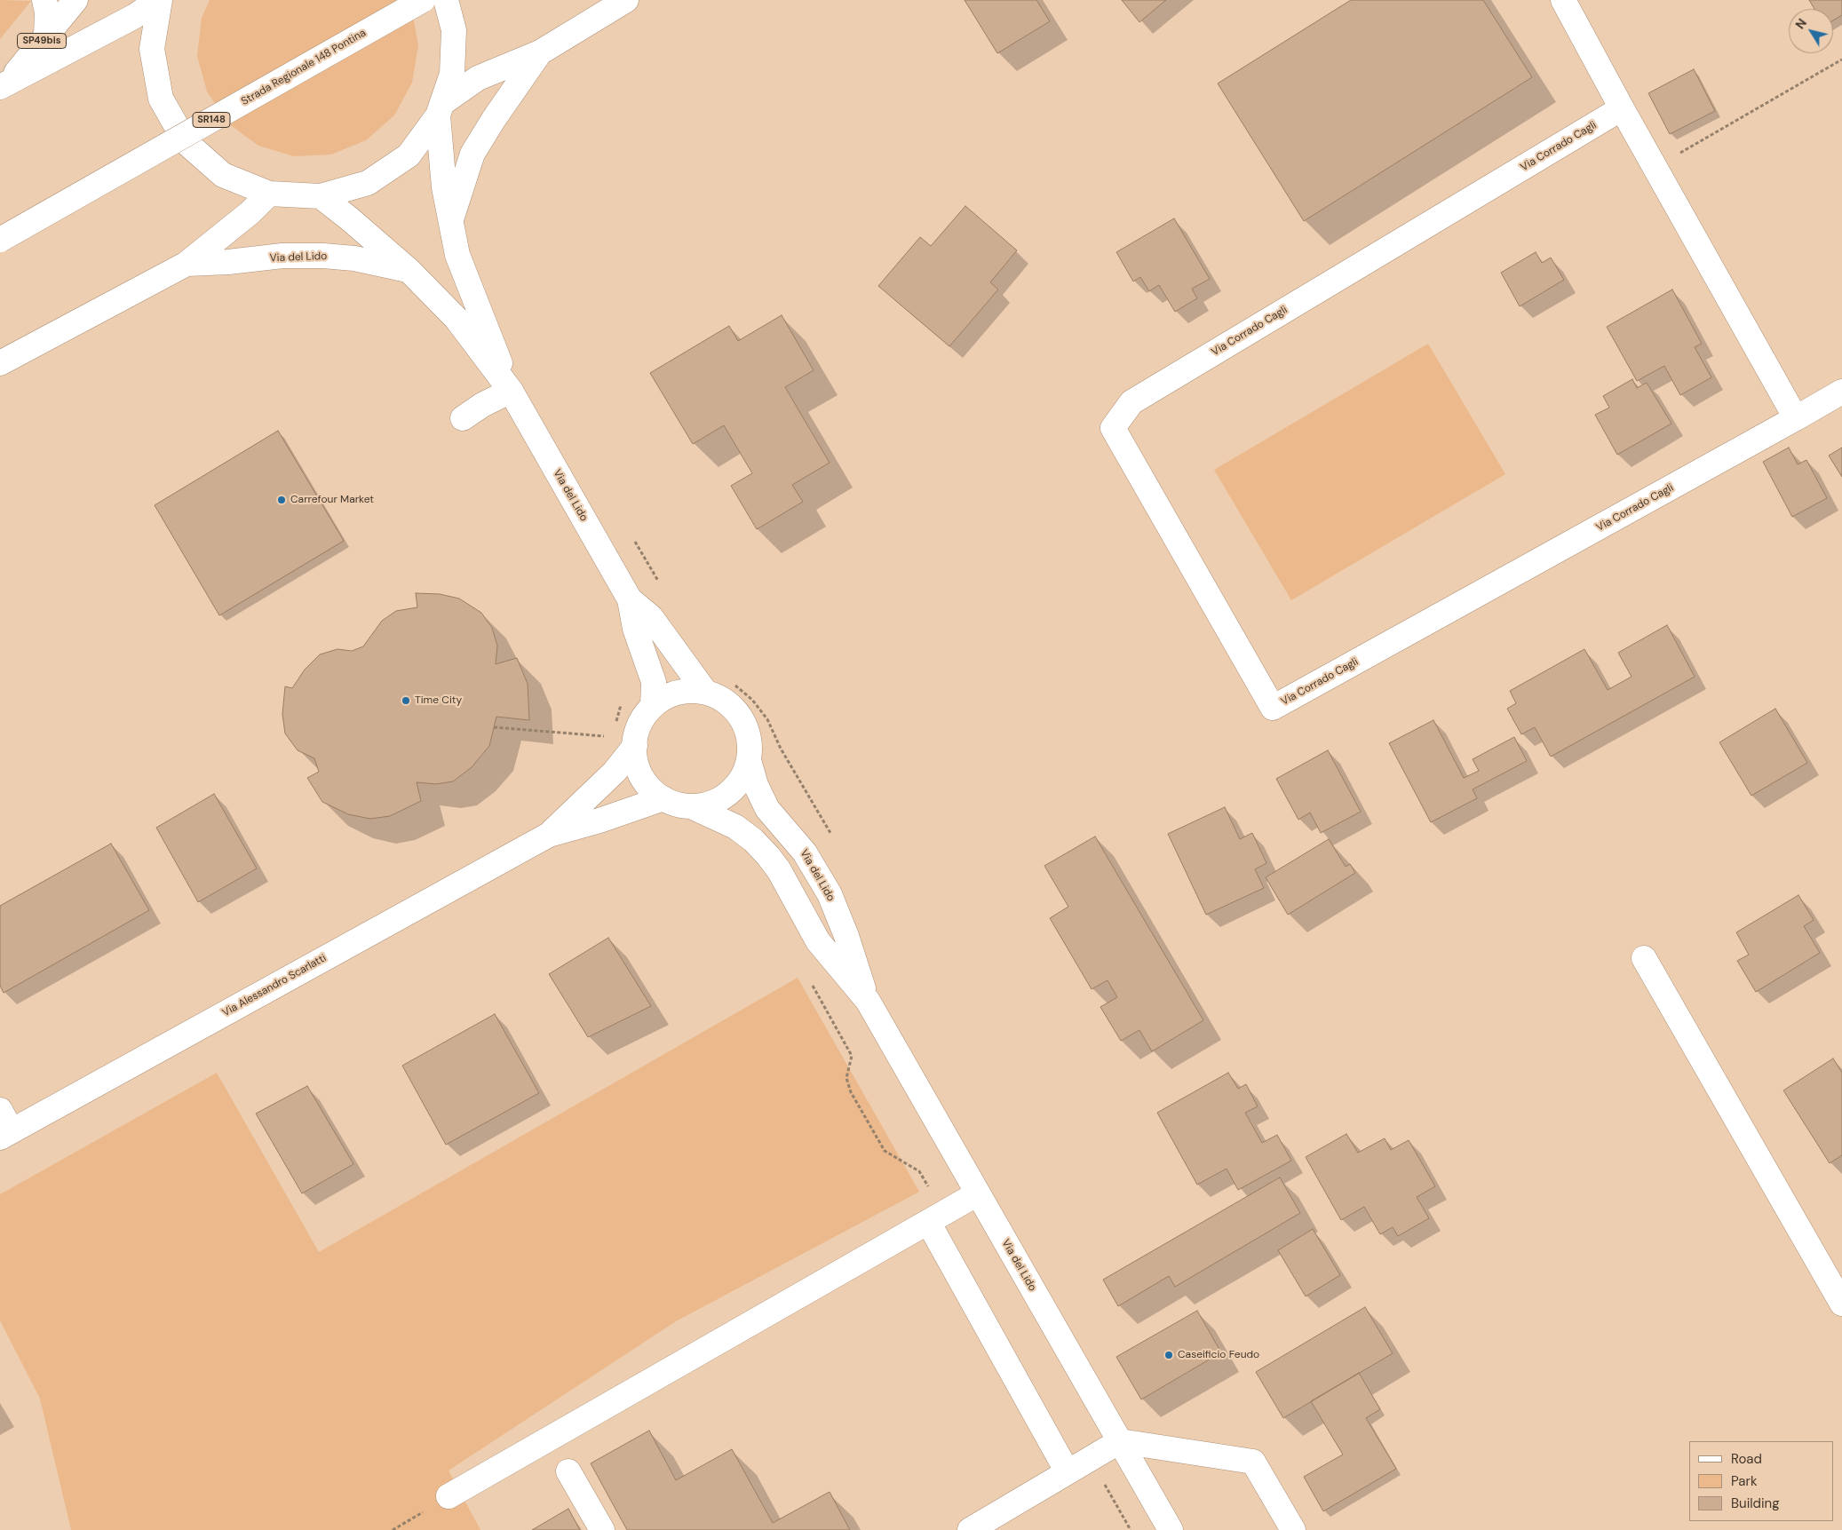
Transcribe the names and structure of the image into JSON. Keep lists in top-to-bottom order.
{
  "streets": {
    "main road": [
      "SP49bis",
      "Strada Regionale 148 Pontina",
      "SR148",
      "Via Corrado Cagli",
      "Via del Lido",
      "Via Alessandro Scarlatti"
    ]
  },
  "crossings": [
    ["Via del Lido", "Via Alessandro Scarlatti"]
  ],
  "places": ["Carrefour Market", "Time City", "Caseificio Feudo"],
  "legend": ["Road", "Park", "Building"],
  "north": "top left"
}
